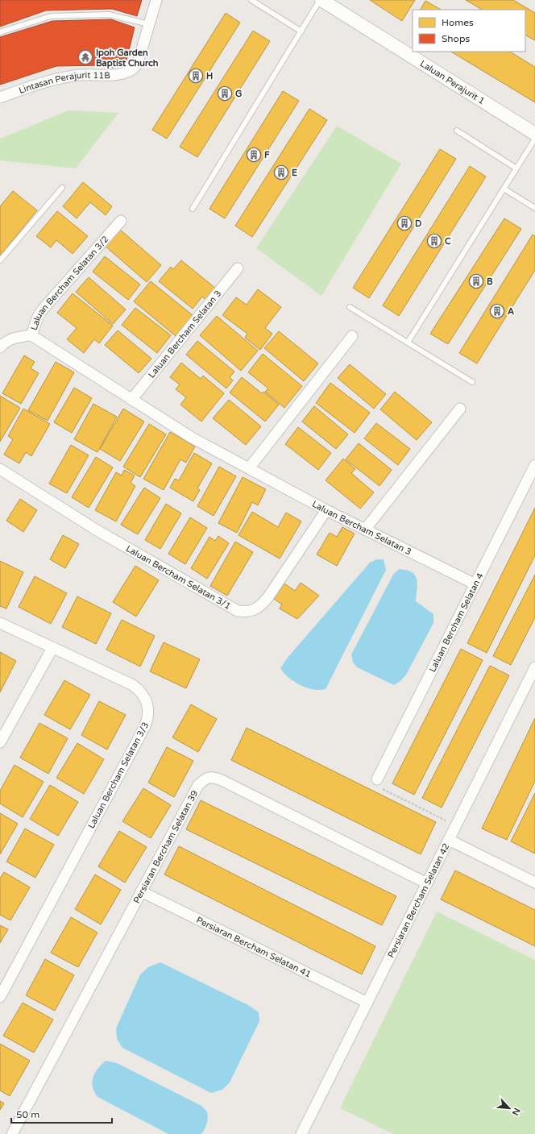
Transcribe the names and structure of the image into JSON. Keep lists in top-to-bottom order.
{
  "streets": {
    "street": [
      "Laluan Perajurit 1",
      "Lintasan Perajurit 11B",
      "Laluan Bercham Selatan 3/2",
      "Laluan Bercham Selatan 3",
      "Laluan Bercham Selatan 3/1",
      "Laluan Bercham Selatan 4",
      "Laluan Bercham Selatan 3/3",
      "Persiaran Bercham Selatan 39",
      "Persiaran Bercham Selatan 42",
      "Persiaran Bercham Selatan 41"
    ]
  },
  "crossings": [
    ["Laluan Bercham Selatan 3/2", "Laluan Bercham Selatan 3"],
    ["Laluan Bercham Selatan 3", "Laluan Bercham Selatan 3/1"],
    ["Laluan Bercham Selatan 3", "Laluan Bercham Selatan 4"],
    ["Persiaran Bercham Selatan 39", "Persiaran Bercham Selatan 42"],
    ["Persiaran Bercham Selatan 39", "Persiaran Bercham Selatan 41"],
    ["Persiaran Bercham Selatan 42", "Persiaran Bercham Selatan 41"]
  ],
  "places": {
    "temple": ["Ipoh Garden Baptist Church"],
    "building": [
      "H",
      "G",
      "F",
      "E",
      "D",
      "C",
      "B",
      "A"
    ]
  },
  "legend": ["Homes", "Shops"],
  "scale_bar": "50 m",
  "north": "bottom right"
}
